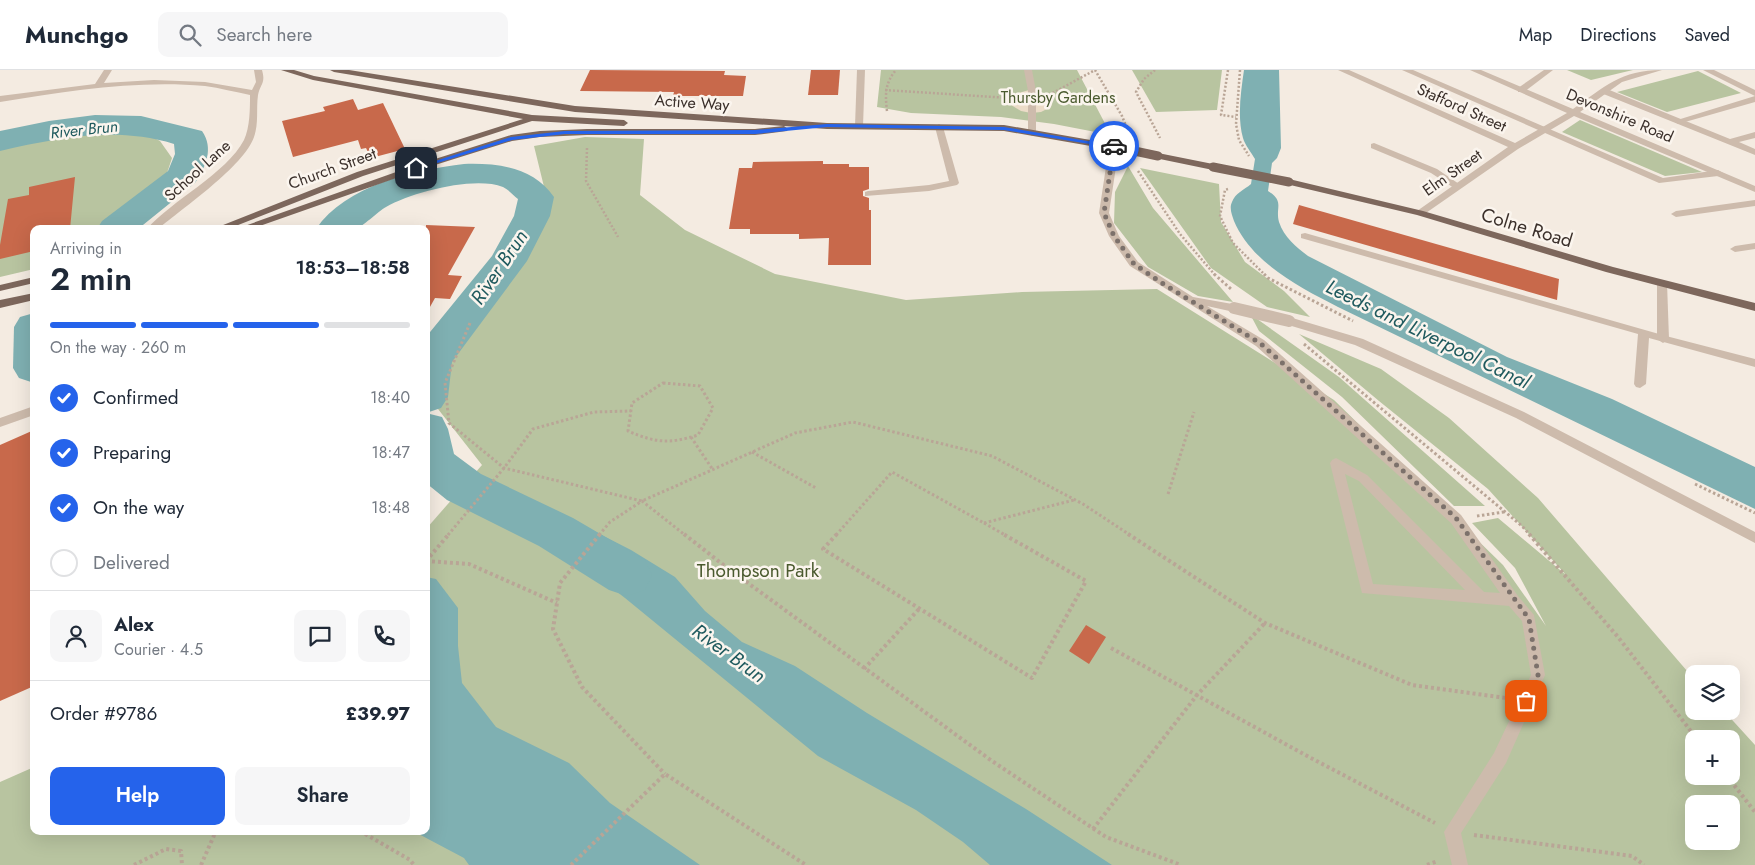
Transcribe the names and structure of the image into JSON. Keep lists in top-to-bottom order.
{
  "streets": {
    "main road": ["Active Way", "Church Street", "Colne Road"],
    "street": [
      "Stafford Street",
      "Devonshire Road",
      "School Lane",
      "Elm Street"
    ]
  },
  "crossings": [
    ["Active Way", "Church Street"],
    ["Active Way", "Colne Road"],
    ["Stafford Street", "Elm Street"],
    ["Devonshire Road", "Elm Street"],
    ["Elm Street", "Colne Road"]
  ],
  "water": ["River Brun", "Leeds and Liverpool Canal"],
  "parks": ["Thursby Gardens", "Thompson Park"],
  "page": {
    "header": "Munchgo",
    "search": "Search here",
    "nav": ["Map", "Directions", "Saved"],
    "heading": ["2 min", "Arriving in", "18:53–18:58"],
    "panel": [
      "Alex",
      "Courier · 4.5",
      "Order #9786",
      "£39.97"
    ],
    "bar": "On the way · 260 m",
    "list": [
      ["Confirmed", "18:40"],
      ["Preparing", "18:47"],
      ["On the way", "18:48"],
      "Delivered"
    ],
    "map_buttons": ["+", "−"],
    "buttons": ["Help", "Share"]
  }
}
